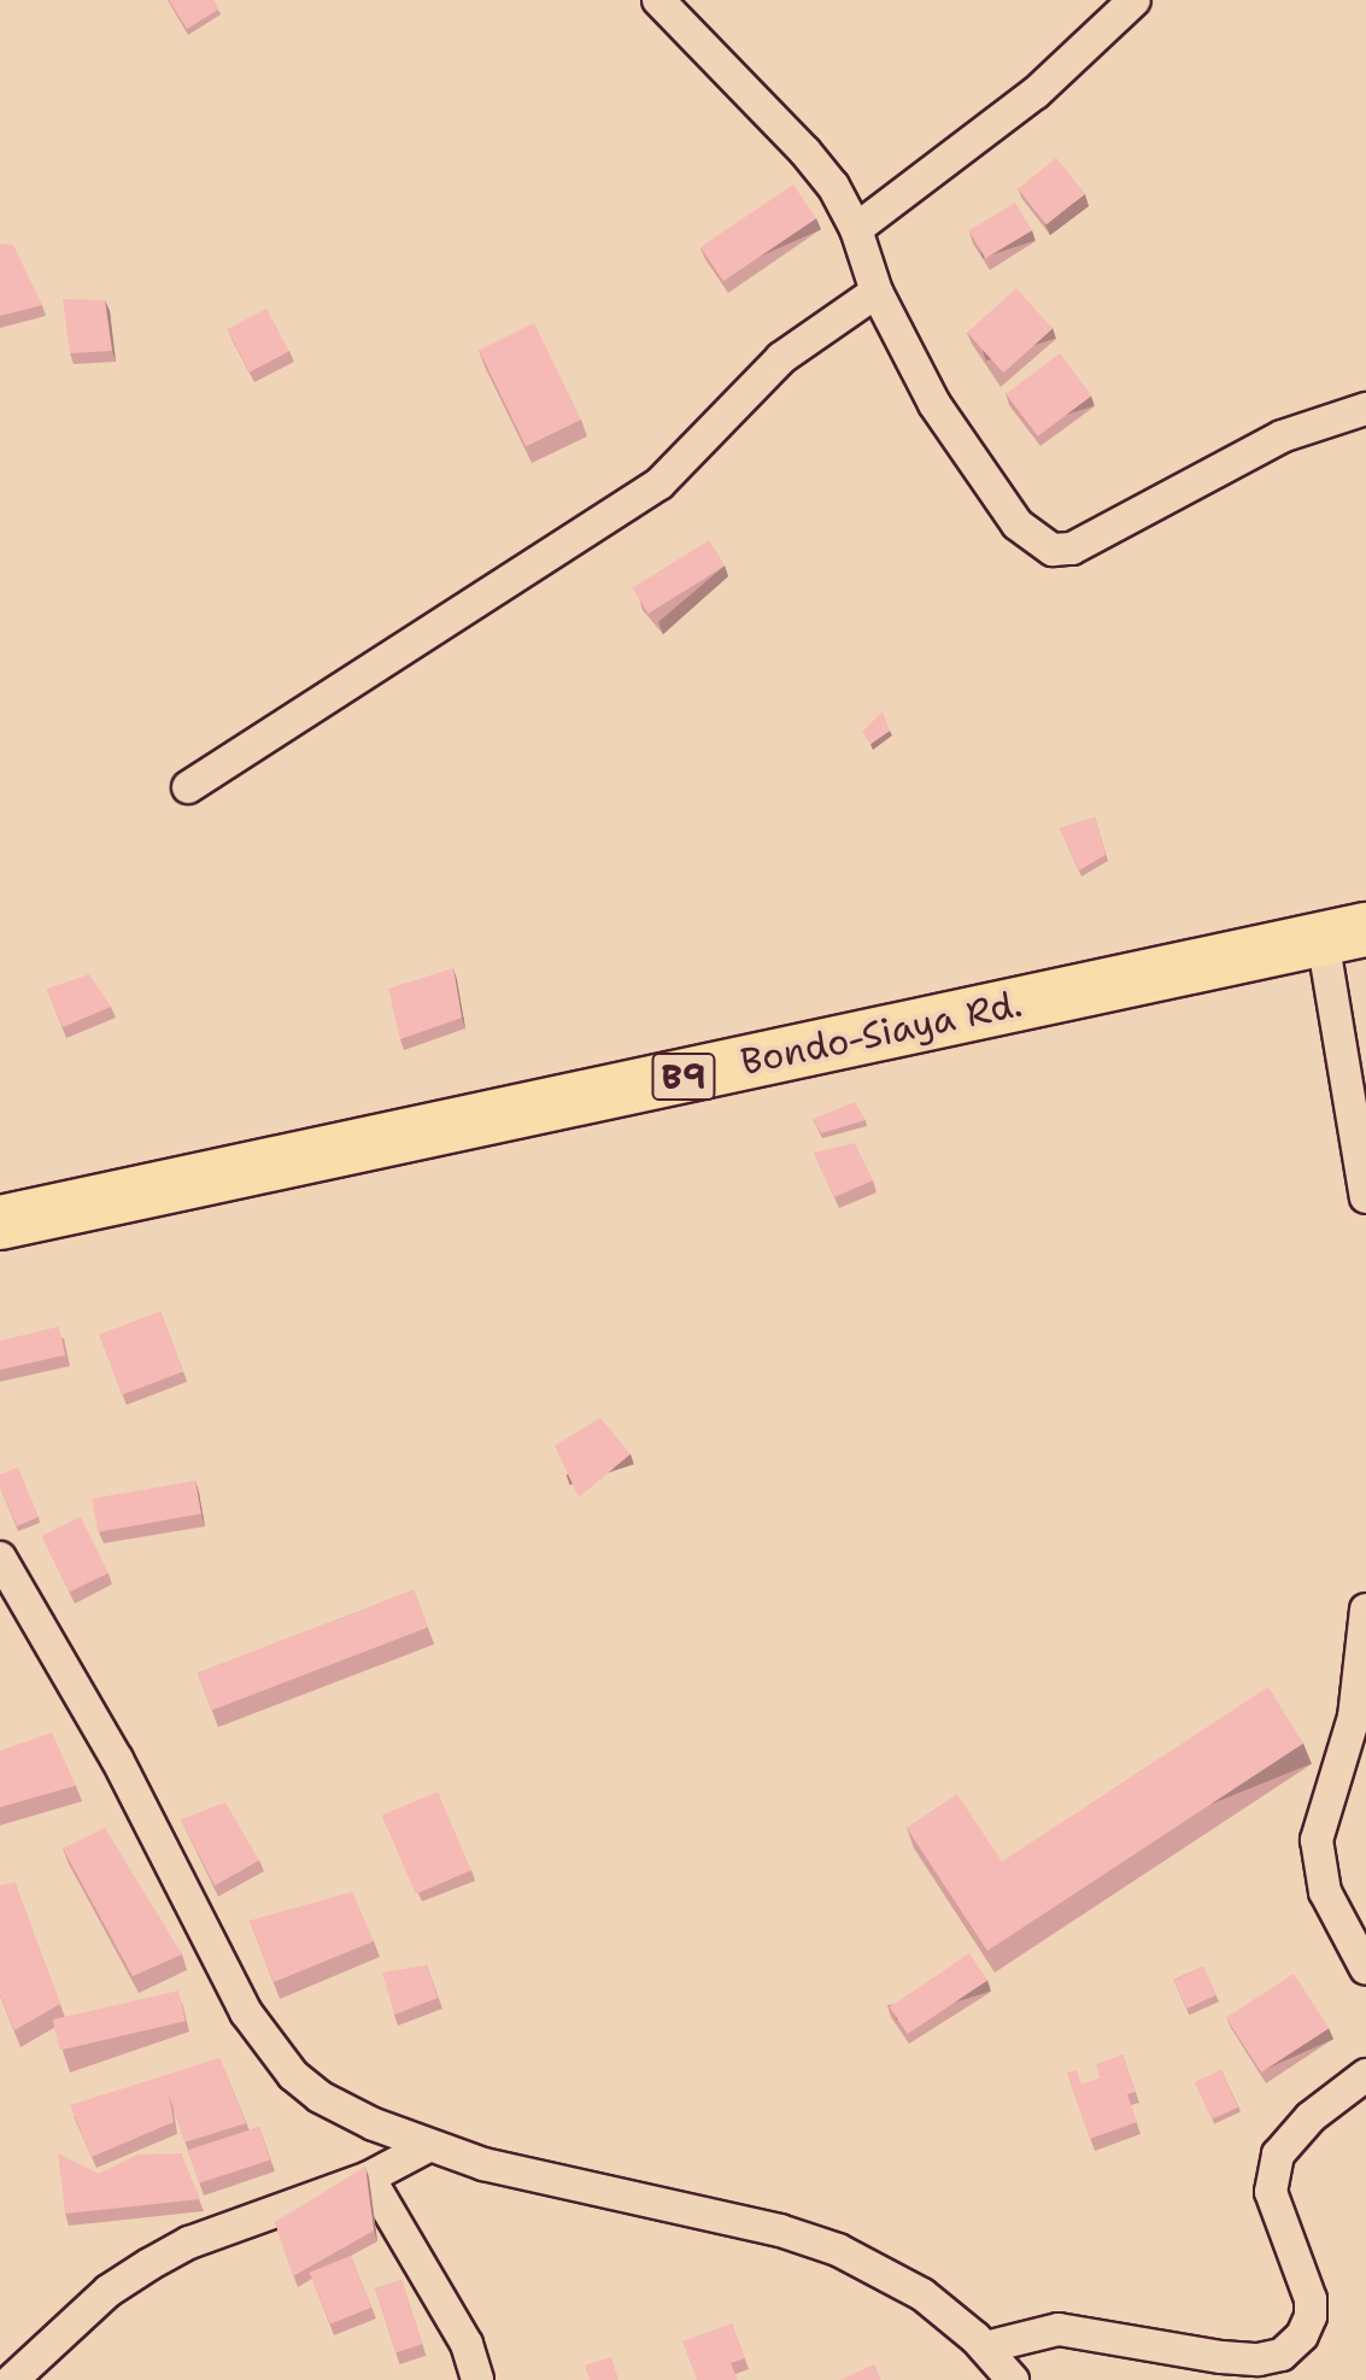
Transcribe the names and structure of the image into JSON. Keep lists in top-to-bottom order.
{
  "streets": {
    "highway": ["Bondo-Siaya Rd.", "B9"]
  }
}
